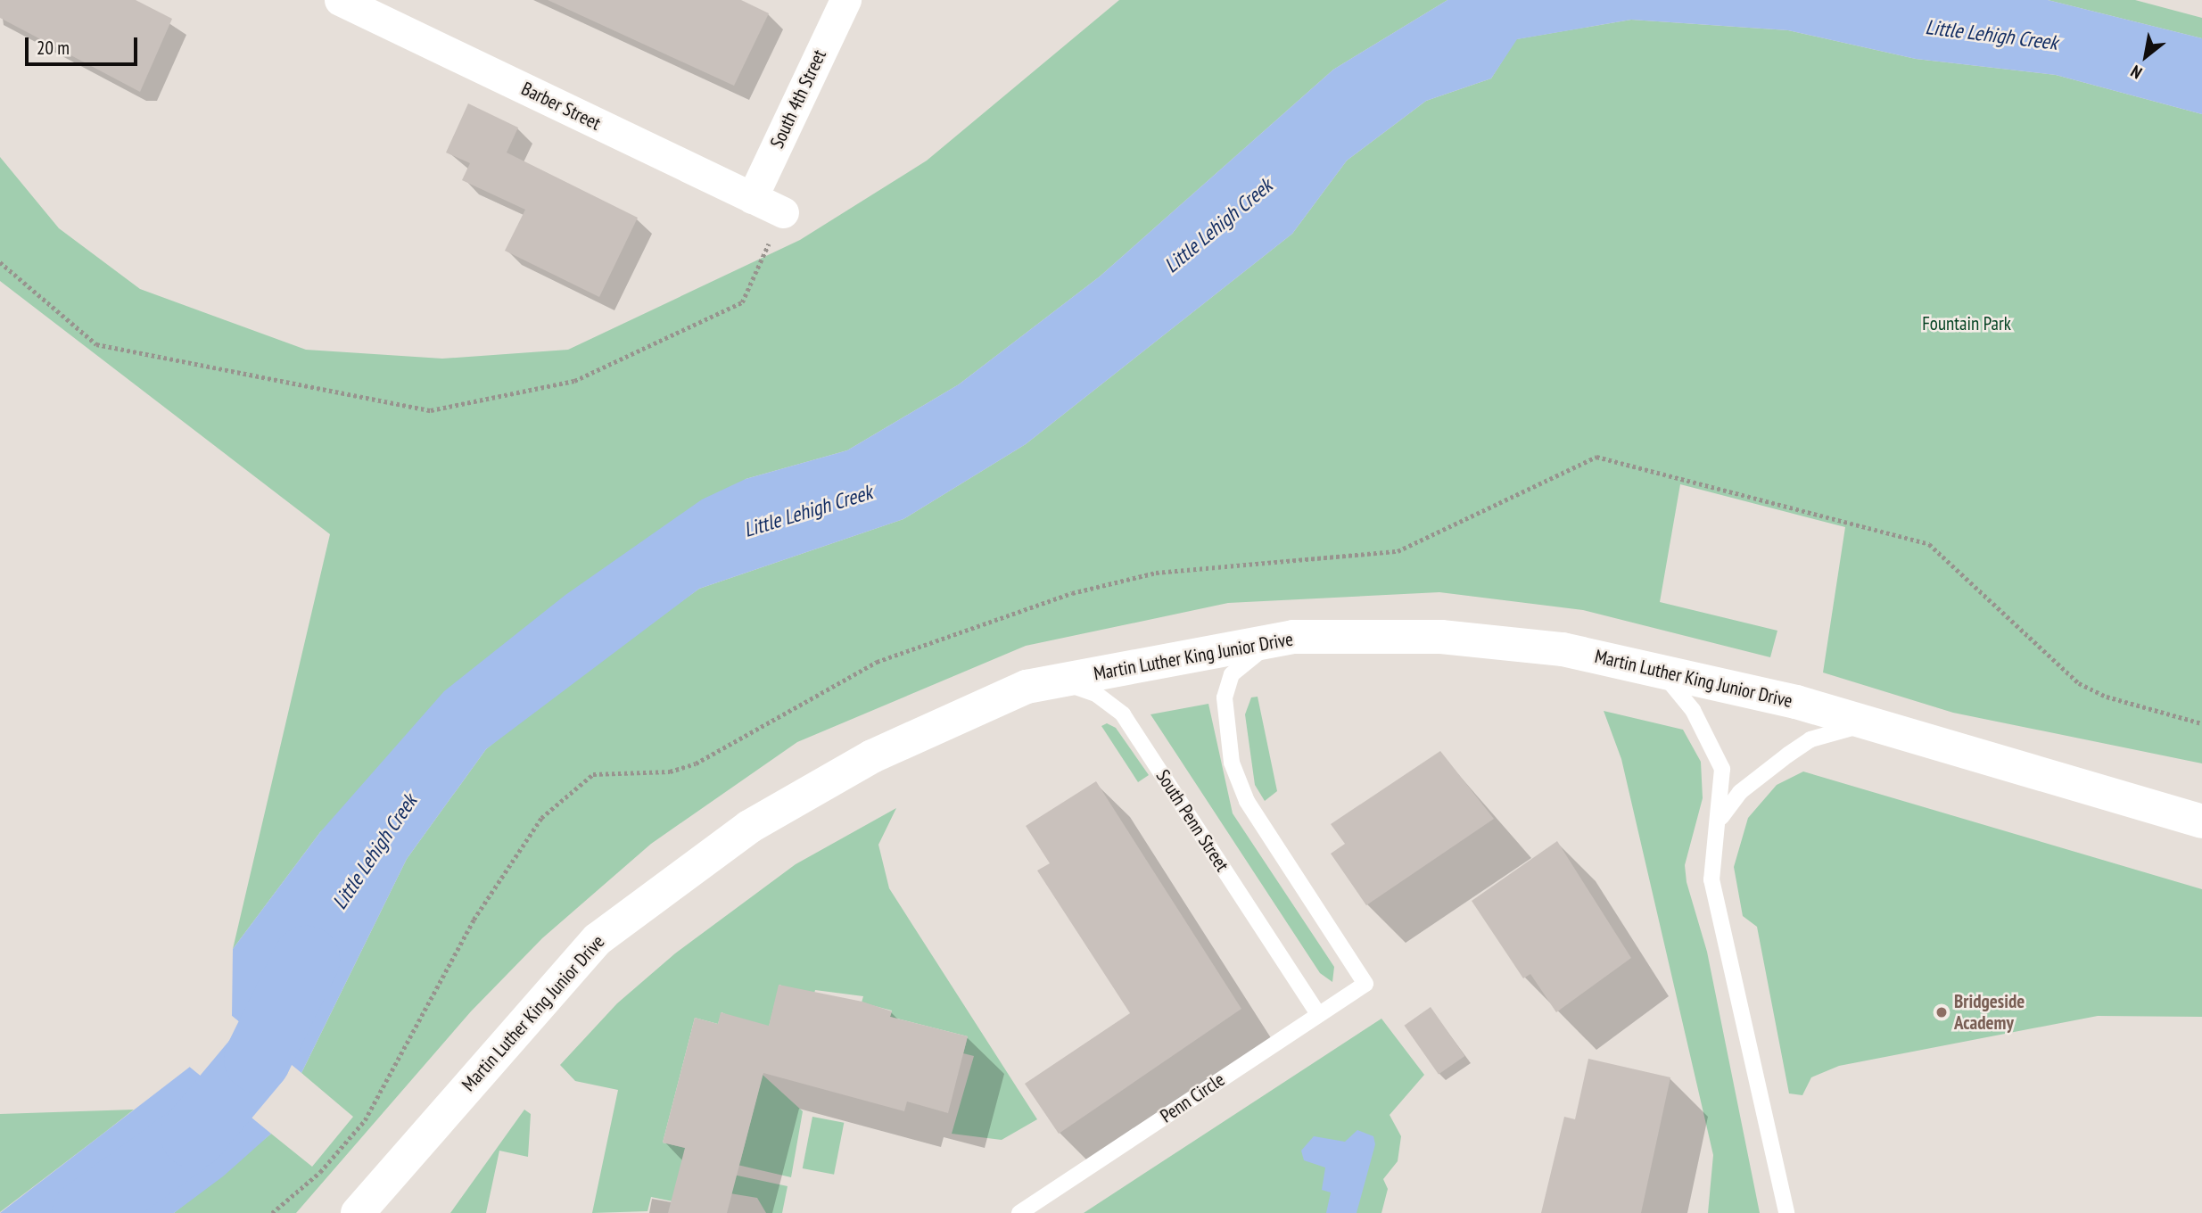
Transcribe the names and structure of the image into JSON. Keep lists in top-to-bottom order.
{
  "streets": {
    "main road": ["Martin Luther King Junior Drive"],
    "street": ["South 4th Street", "Barber Street"],
    "lane": ["South Penn Street", "Penn Circle"]
  },
  "crossings": [
    ["South 4th Street", "Barber Street"],
    ["Martin Luther King Junior Drive", "South Penn Street"],
    ["Martin Luther King Junior Drive", "Penn Circle"],
    ["South Penn Street", "Penn Circle"]
  ],
  "water": ["Little Lehigh Creek"],
  "parks": ["Fountain Park"],
  "places": ["Bridgeside Academy"],
  "scale_bar": "20 m",
  "north": "bottom left"
}
